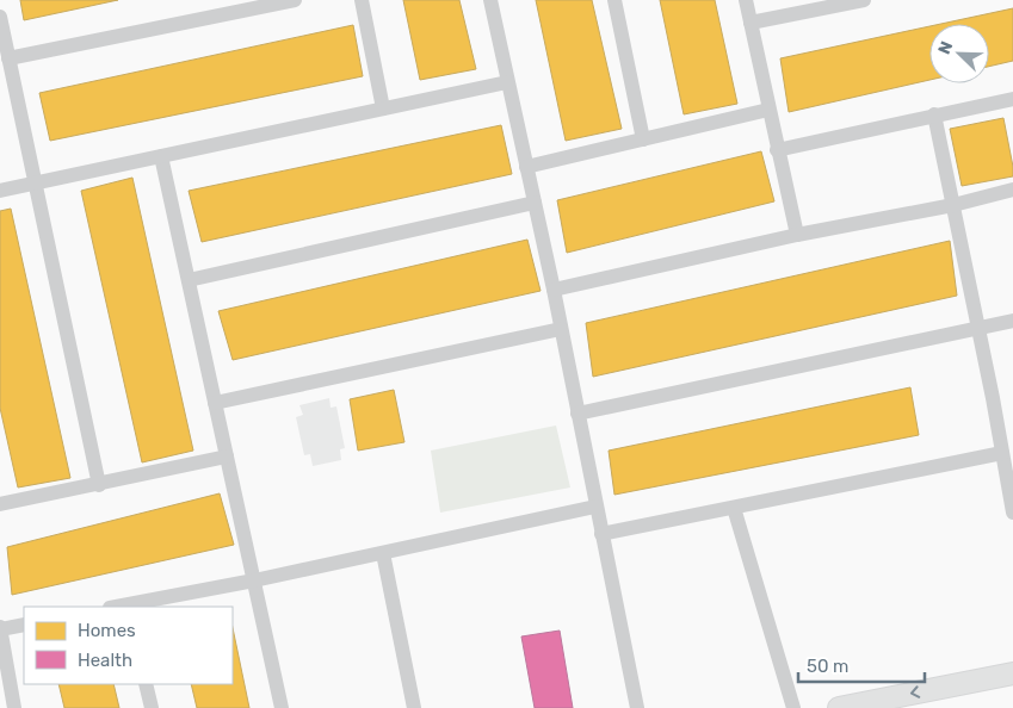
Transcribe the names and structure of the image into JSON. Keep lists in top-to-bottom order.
{
  "legend": ["Homes", "Health"],
  "scale_bar": "50 m",
  "north": "top left"
}
